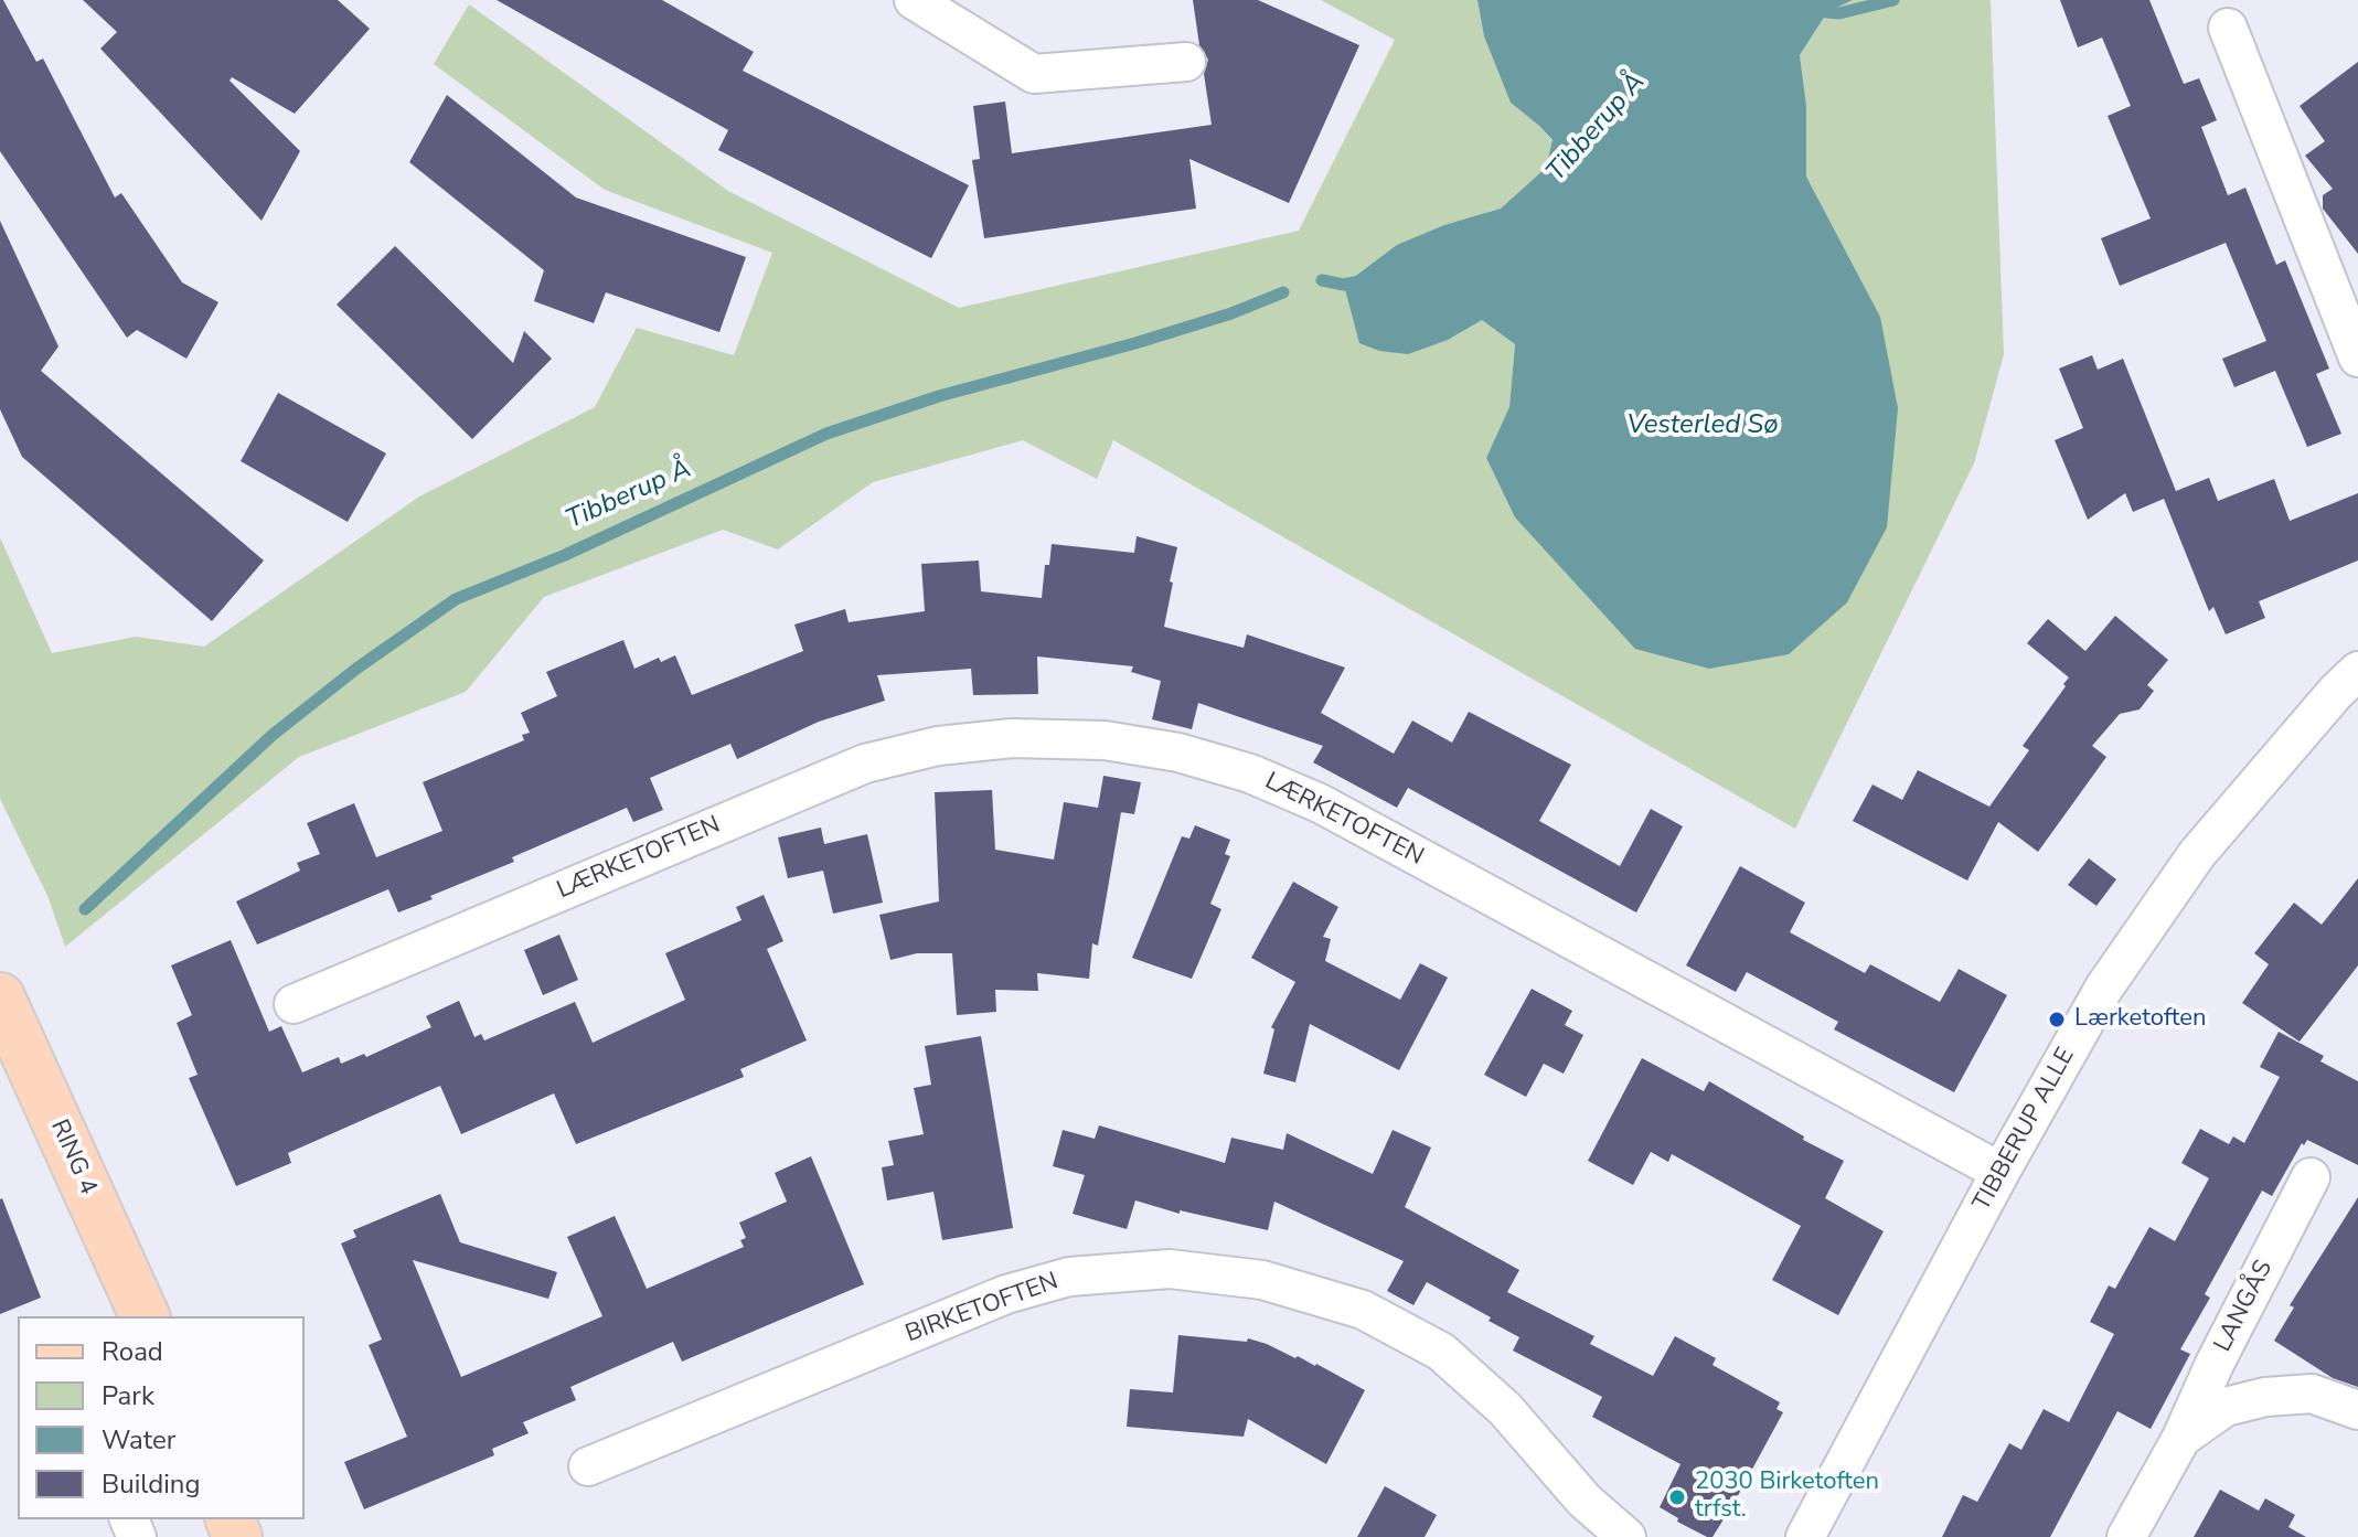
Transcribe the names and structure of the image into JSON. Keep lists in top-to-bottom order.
{
  "streets": {
    "main road": ["RING 4"],
    "street": [
      "LÆRKETOFTEN",
      "TIBBERUP ALLE",
      "LANGÅS",
      "BIRKETOFTEN"
    ]
  },
  "crossings": [
    ["LÆRKETOFTEN", "TIBBERUP ALLE"]
  ],
  "water": ["Tibberup Å", "Vesterled Sø"],
  "places": ["Lærketoften", "2030 Birketoften trfst."],
  "legend": [
    "Road",
    "Park",
    "Water",
    "Building"
  ]
}
